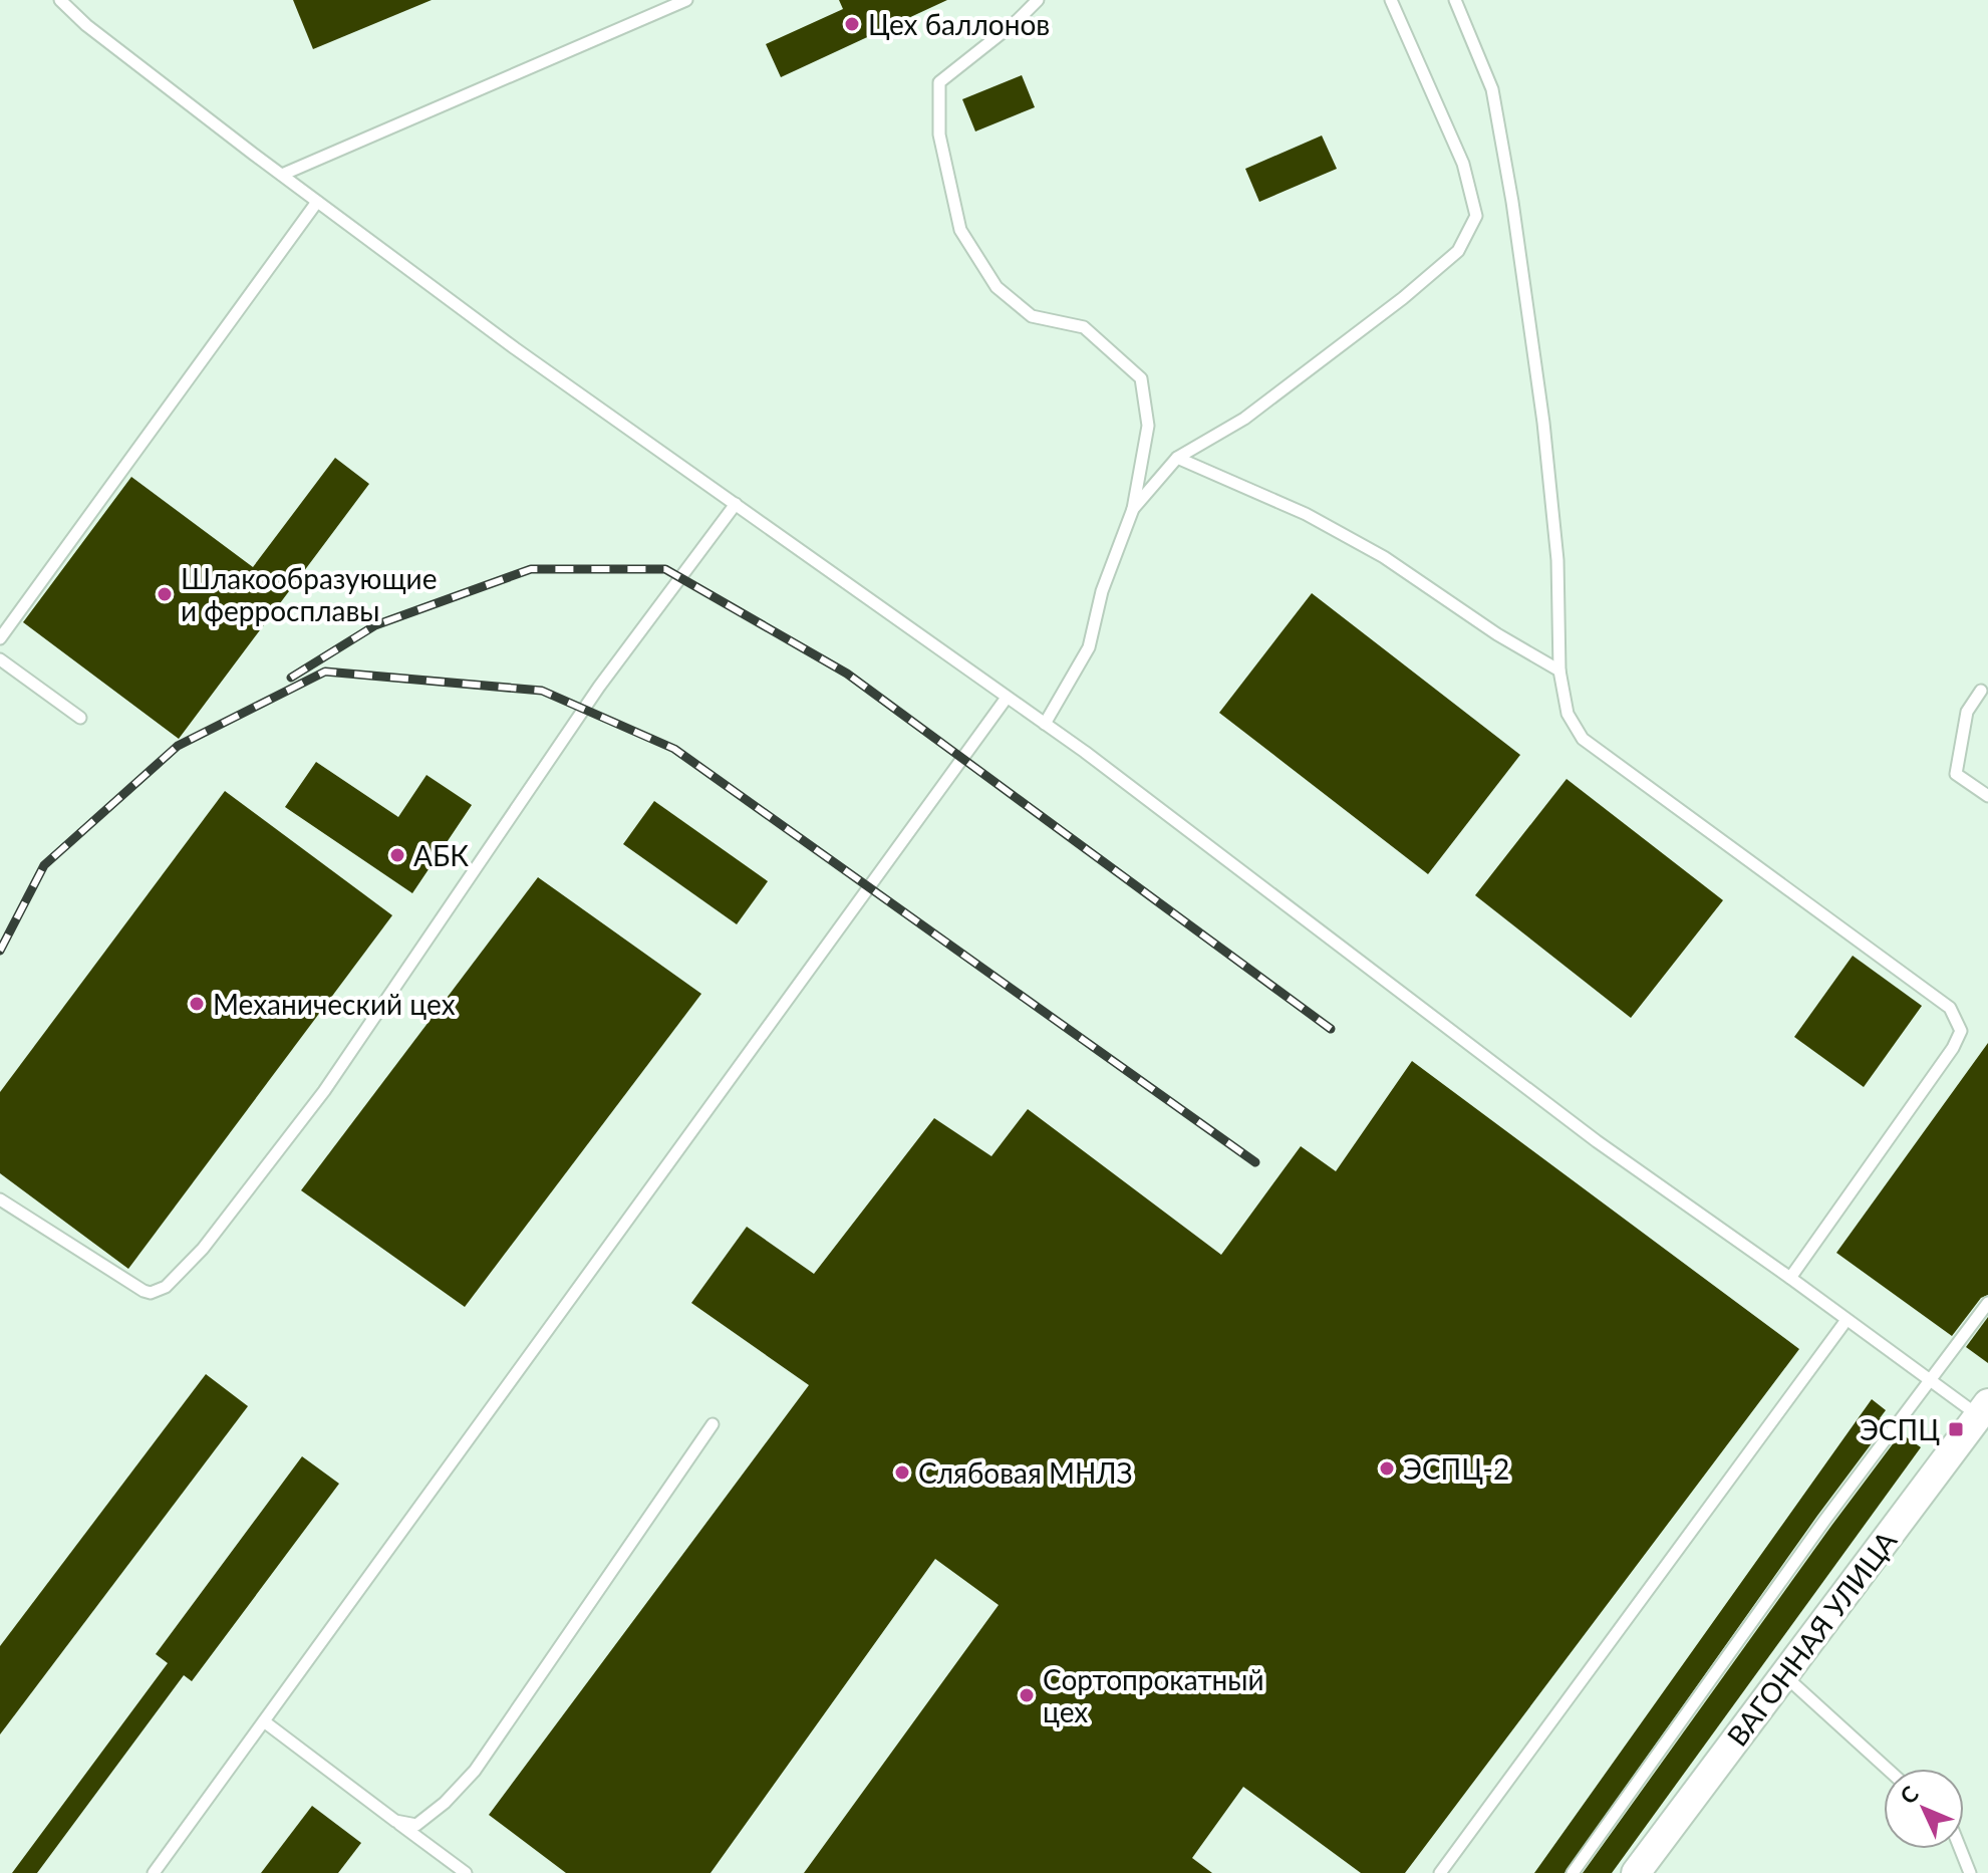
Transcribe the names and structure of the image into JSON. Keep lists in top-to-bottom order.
{
  "streets": {
    "street": ["ВАГОННАЯ УЛИЦА"]
  },
  "places": {
    "other": [
      "Цех баллонов",
      "Шлакообразующие и ферросплавы",
      "АБК",
      "Механический цех",
      "ЭСПЦ-2",
      "Слябовая МНЛЗ",
      "Сортопрокатный цех"
    ],
    "transit": ["ЭСПЦ"]
  },
  "north": "top left"
}
